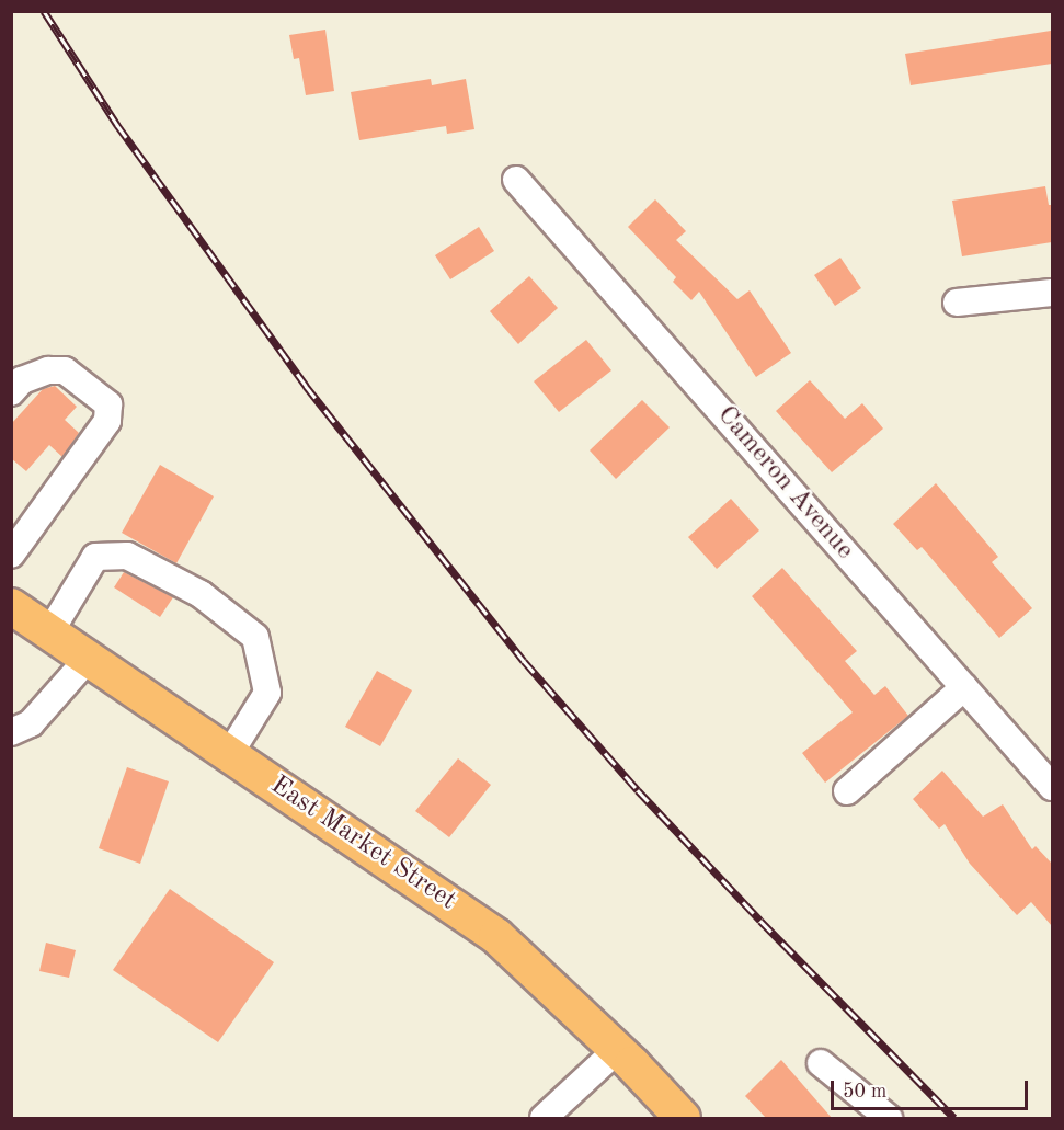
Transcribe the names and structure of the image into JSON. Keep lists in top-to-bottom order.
{
  "streets": {
    "main road": ["East Market Street"],
    "street": ["Cameron Avenue"]
  },
  "scale_bar": "50 m"
}
